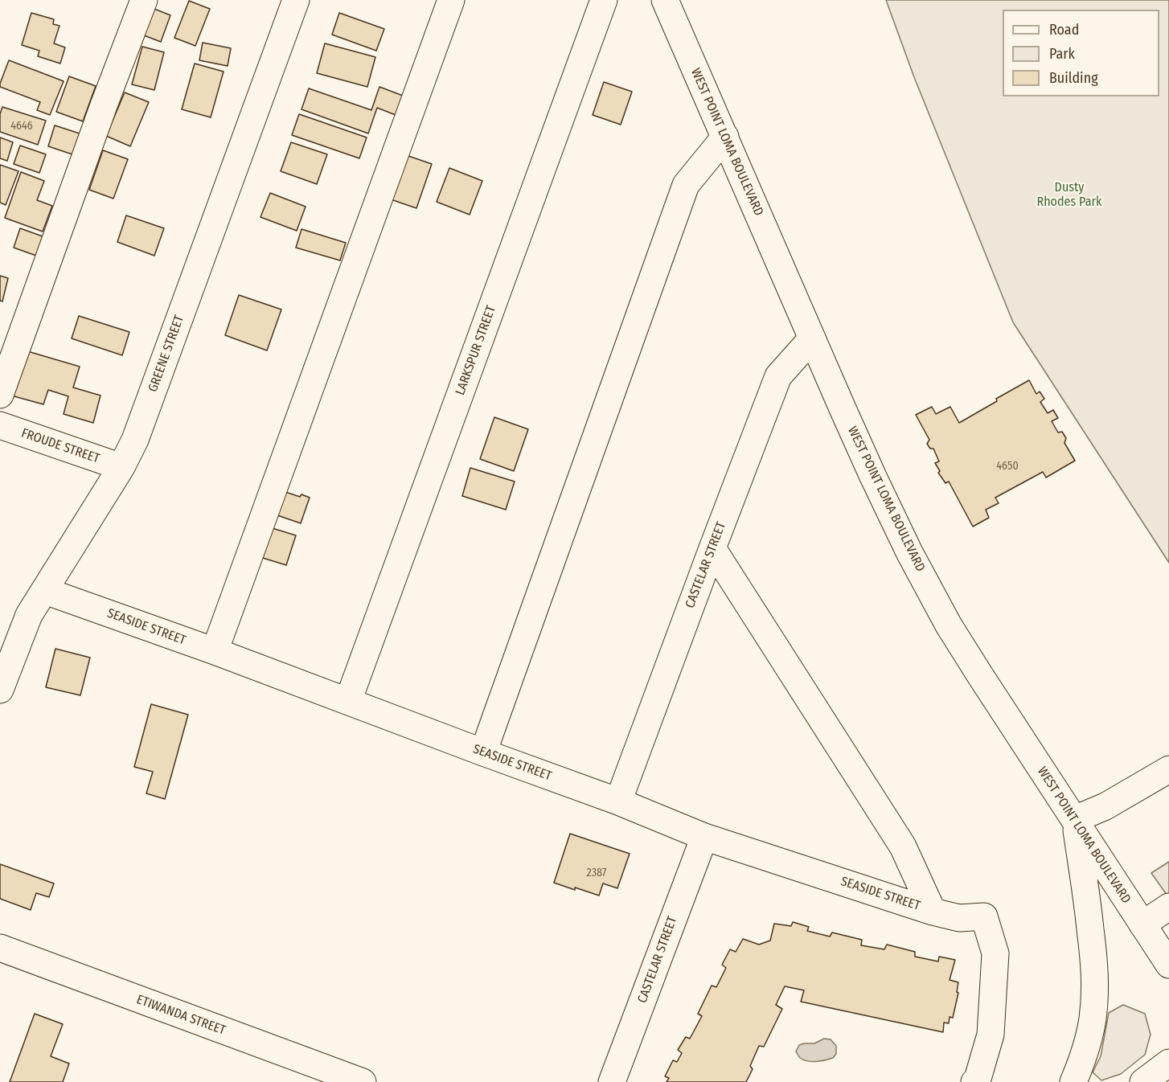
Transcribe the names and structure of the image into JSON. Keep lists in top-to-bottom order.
{
  "streets": {
    "street": [
      "WEST POINT LOMA BOULEVARD",
      "LARKSPUR STREET",
      "GREENE STREET",
      "FROUDE STREET",
      "CASTELAR STREET",
      "SEASIDE STREET",
      "ETIWANDA STREET"
    ]
  },
  "crossings": [
    ["WEST POINT LOMA BOULEVARD", "CASTELAR STREET"],
    ["LARKSPUR STREET", "SEASIDE STREET"],
    ["GREENE STREET", "FROUDE STREET"],
    ["GREENE STREET", "SEASIDE STREET"],
    ["CASTELAR STREET", "SEASIDE STREET"]
  ],
  "parks": ["Dusty Rhodes Park"],
  "house_numbers": ["4646", "4650", "2387"],
  "legend": ["Road", "Park", "Building"]
}
